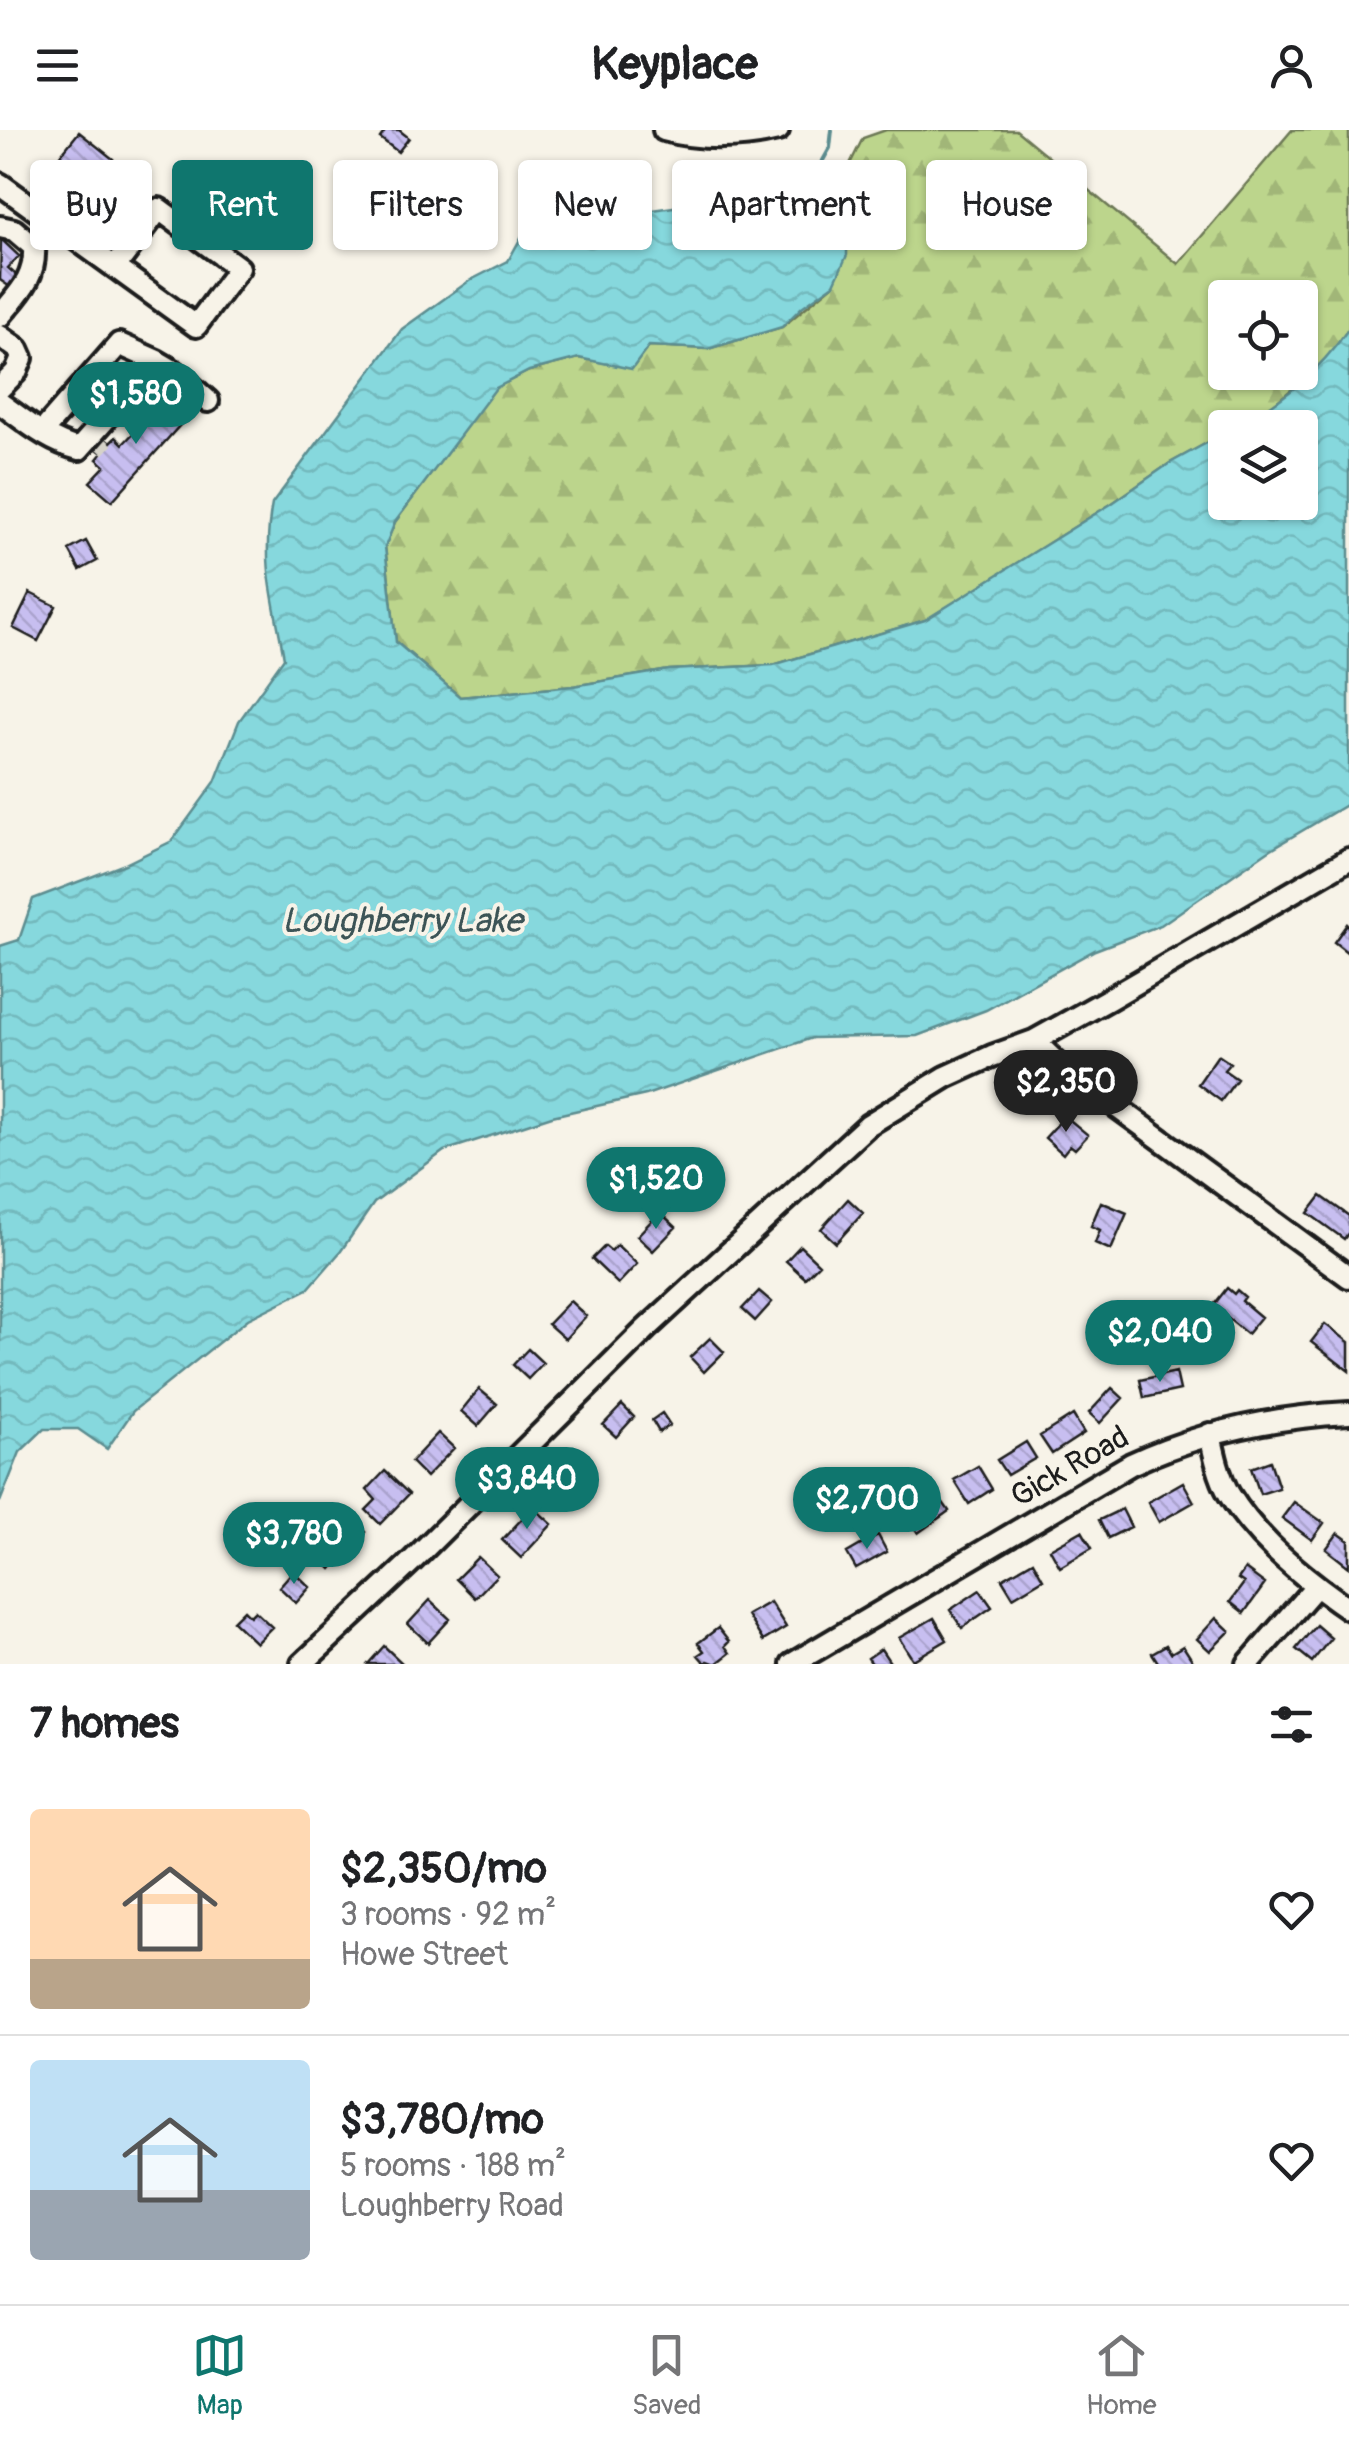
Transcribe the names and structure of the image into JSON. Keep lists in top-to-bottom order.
{
  "streets": {
    "street": ["Gick Road"]
  },
  "water": ["Loughberry Lake"],
  "page": {
    "header": "Keyplace",
    "chip": [
      "Buy",
      "Rent",
      "Filters",
      "New",
      "Apartment",
      "House"
    ],
    "price": [
      "$1,580",
      "$2,350",
      "$1,520",
      "$2,040",
      "$3,840",
      "$2,700",
      "$3,780"
    ],
    "heading": "7 homes",
    "list": [
      {
        "name": "$2,350/mo",
        "note": "3 rooms · 92 m² · Howe Street"
      },
      {
        "name": "$3,780/mo",
        "note": "5 rooms · 188 m² · Loughberry Road"
      }
    ],
    "tabs": ["Map", "Saved", "Home"]
  }
}
